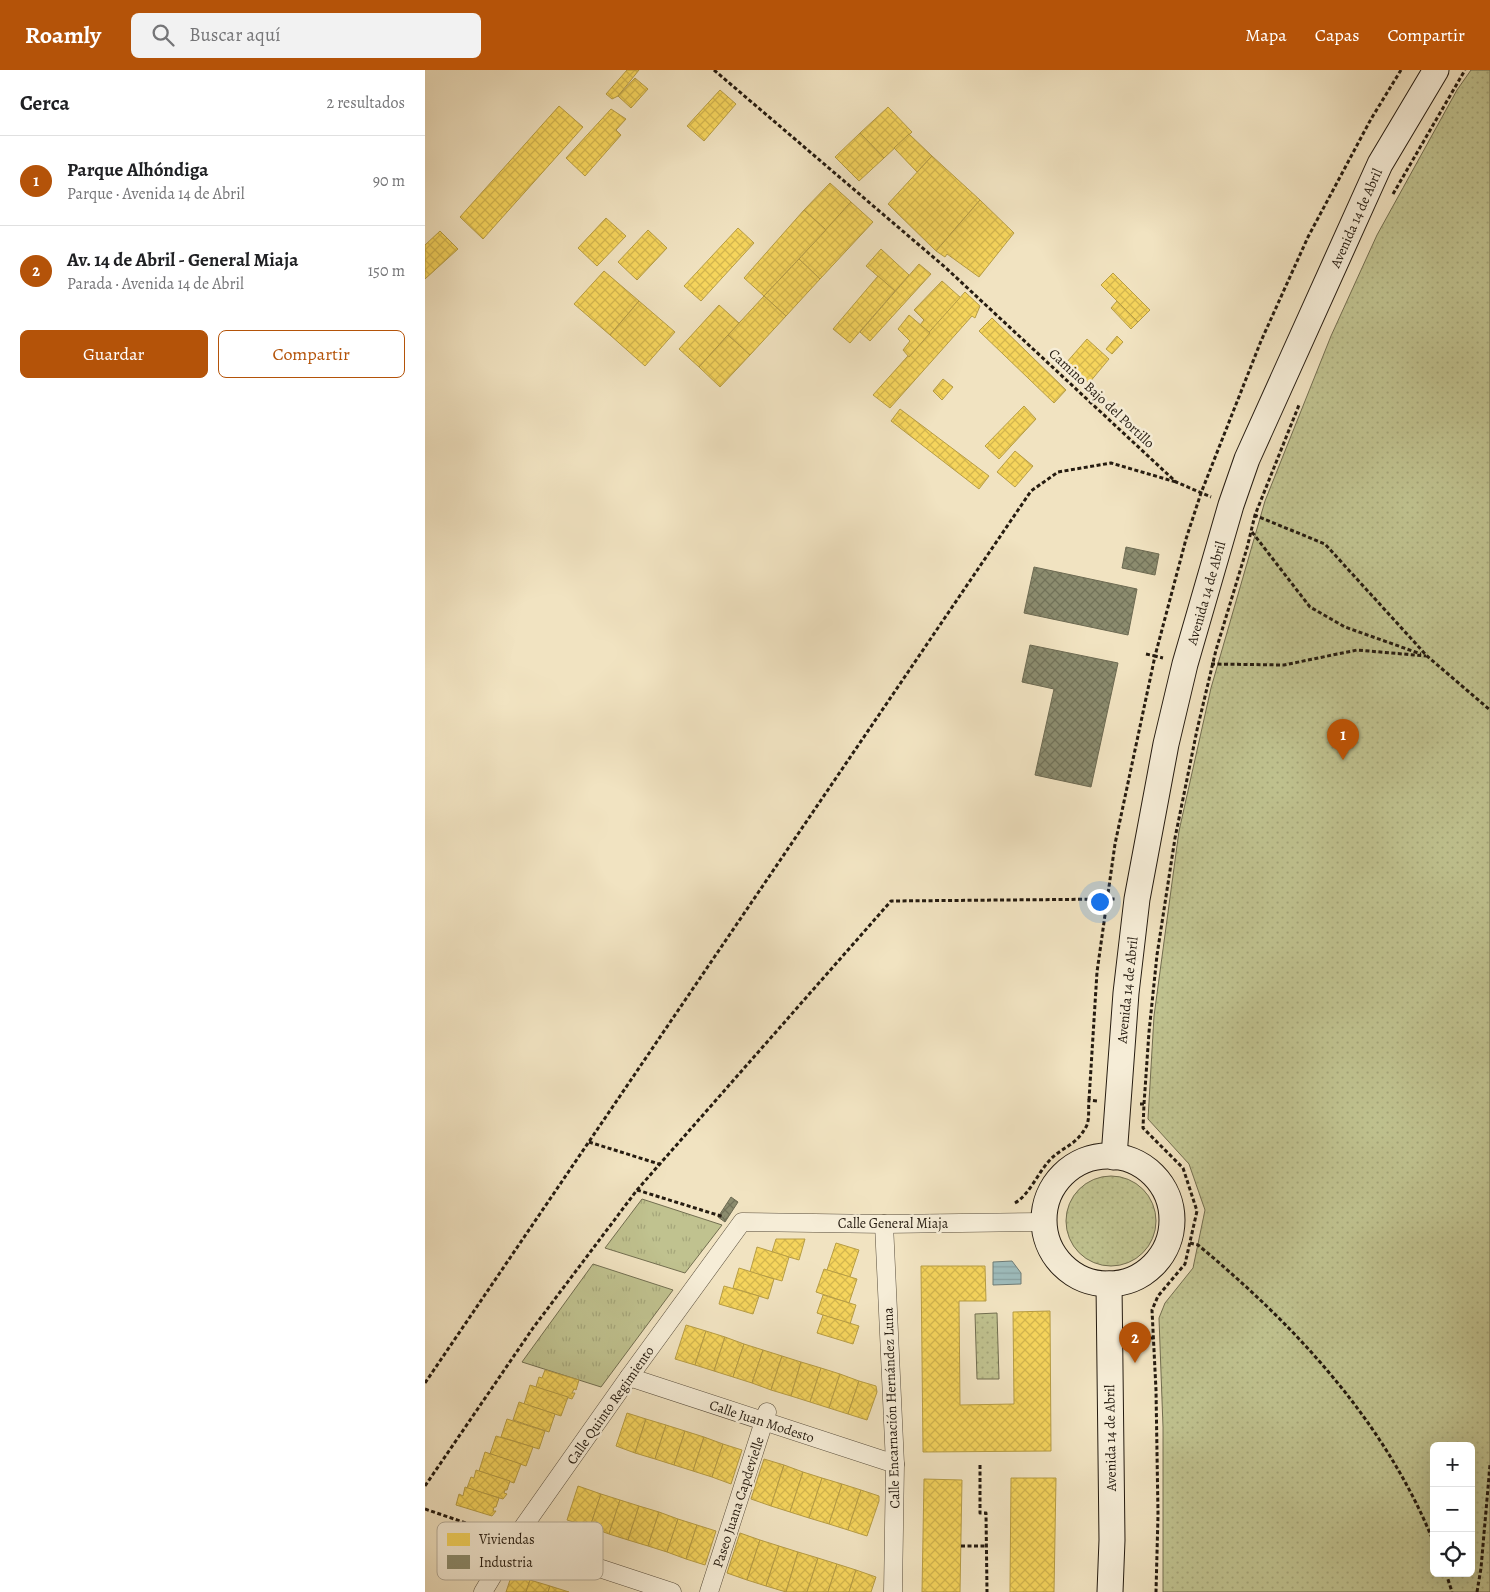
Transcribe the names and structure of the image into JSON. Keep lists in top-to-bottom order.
{
  "streets": {
    "street": [
      "Avenida 14 de Abril",
      "Calle General Miaja",
      "Calle Quinto Regimiento",
      "Calle Encarnación Hernández Luna",
      "Calle Juan Modesto",
      "Paseo Juana Capdevielle"
    ],
    "path": ["Camino Bajo del Portillo"]
  },
  "crossings": [
    ["Avenida 14 de Abril", "Camino Bajo del Portillo"],
    ["Avenida 14 de Abril", "Calle General Miaja"],
    ["Calle General Miaja", "Calle Quinto Regimiento"],
    ["Calle General Miaja", "Calle Encarnación Hernández Luna"],
    ["Calle Quinto Regimiento", "Calle Juan Modesto"],
    ["Calle Encarnación Hernández Luna", "Calle Juan Modesto"],
    ["Calle Juan Modesto", "Paseo Juana Capdevielle"]
  ],
  "legend": ["Viviendas", "Industria"],
  "page": {
    "header": "Roamly",
    "search": "Buscar aquí",
    "nav": ["Mapa", "Capas", "Compartir"],
    "heading": ["Cerca", "2 resultados"],
    "list": [
      {
        "mark": "1",
        "name": "Parque Alhóndiga",
        "note": "Parque · Avenida 14 de Abril",
        "value": "90 m"
      },
      {
        "mark": "2",
        "name": "Av. 14 de Abril - General Miaja",
        "note": "Parada · Avenida 14 de Abril",
        "value": "150 m"
      }
    ],
    "buttons": ["Guardar", "Compartir"],
    "pins": ["1", "2"],
    "map_buttons": ["+", "−"]
  }
}
